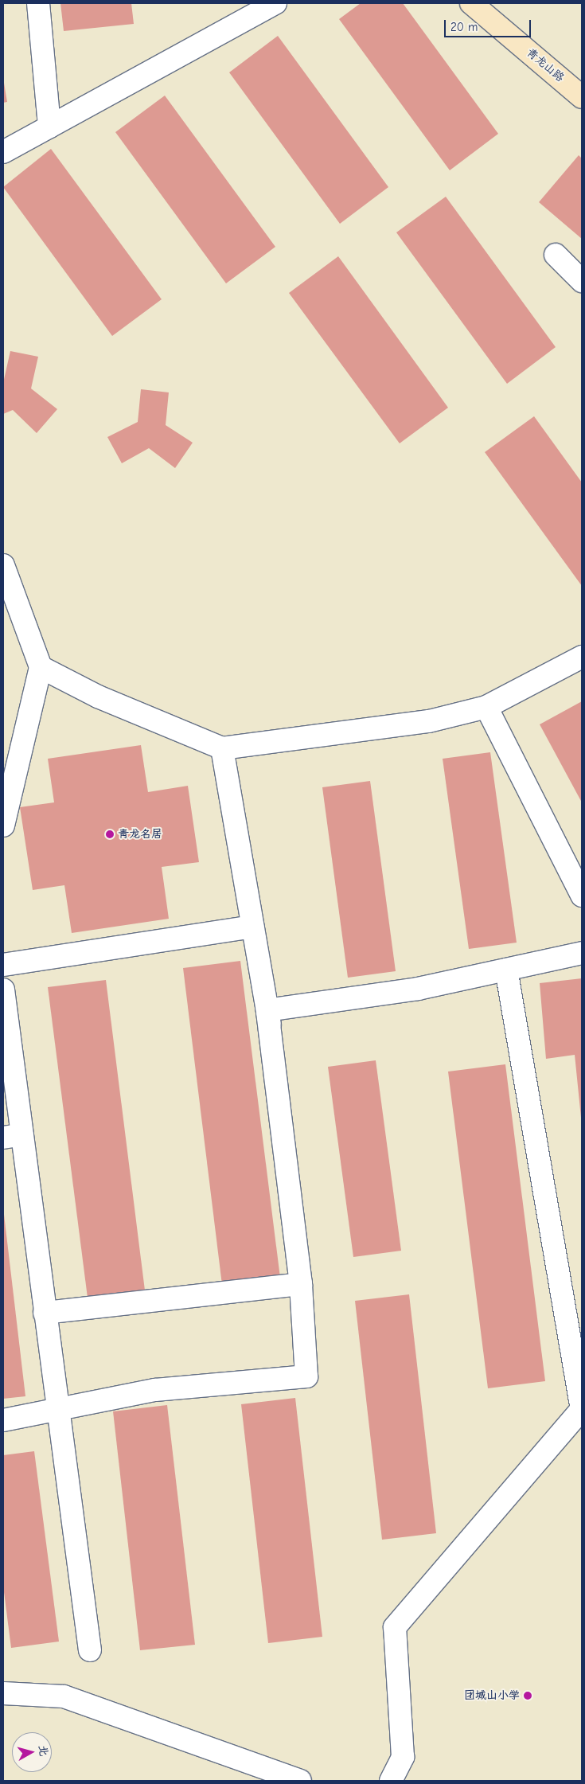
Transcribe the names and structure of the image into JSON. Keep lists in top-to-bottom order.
{
  "streets": {
    "street": ["青龙山路"]
  },
  "places": ["青龙名居", "团城山小学"],
  "scale_bar": "20 m",
  "north": "right"
}
